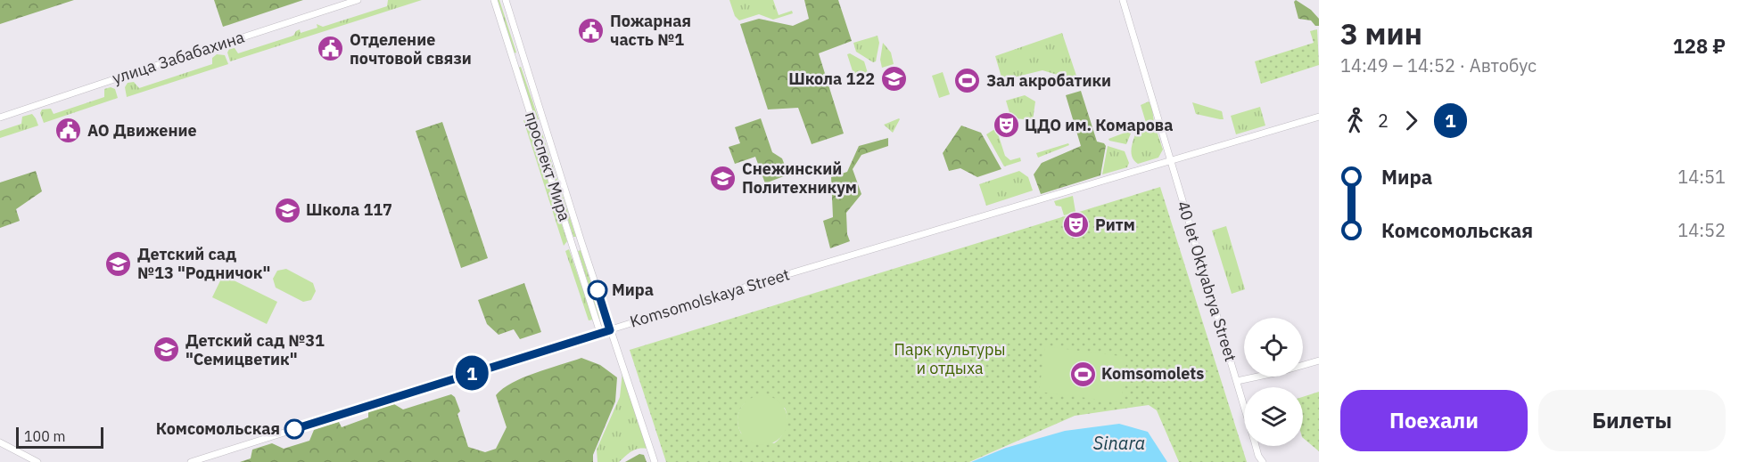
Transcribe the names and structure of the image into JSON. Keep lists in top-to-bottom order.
{
  "streets": {
    "street": [
      "улица Забабахина",
      "проспект Мира",
      "40 let Oktyabrya Street",
      "Komsomolskaya Street"
    ]
  },
  "crossings": [
    ["проспект Мира", "Komsomolskaya Street"],
    ["40 let Oktyabrya Street", "Komsomolskaya Street"]
  ],
  "water": ["Sinara"],
  "parks": ["Парк культуры и отдыха"],
  "places": {
    "public building": ["Пожарная часть №1", "Отделение почтовой связи", "АО Движение"],
    "school or university": [
      "Школа 122",
      "Снежинский Политехникум",
      "Школа 117",
      "Детский сад №13 \"Родничок\"",
      "Детский сад №31 \"Семицветик\""
    ],
    "sports": ["Зал акробатики", "Komsomolets"],
    "theatre": ["ЦДО им. Комарова", "Ритм"],
    "other": ["Мира", "Комсомольская"]
  },
  "lines": ["bus line 1"],
  "scale_bar": "100 m",
  "page": {
    "on_map": "1",
    "heading": ["3 мин", "14:49 – 14:52 · Автобус", "128 ₽"],
    "legs": ["2", "1"],
    "list": [
      {
        "name": "Мира",
        "value": "14:51"
      },
      {
        "name": "Комсомольская",
        "value": "14:52"
      }
    ],
    "buttons": ["Поехали", "Билеты"],
    "scale": "100 m"
  }
}
